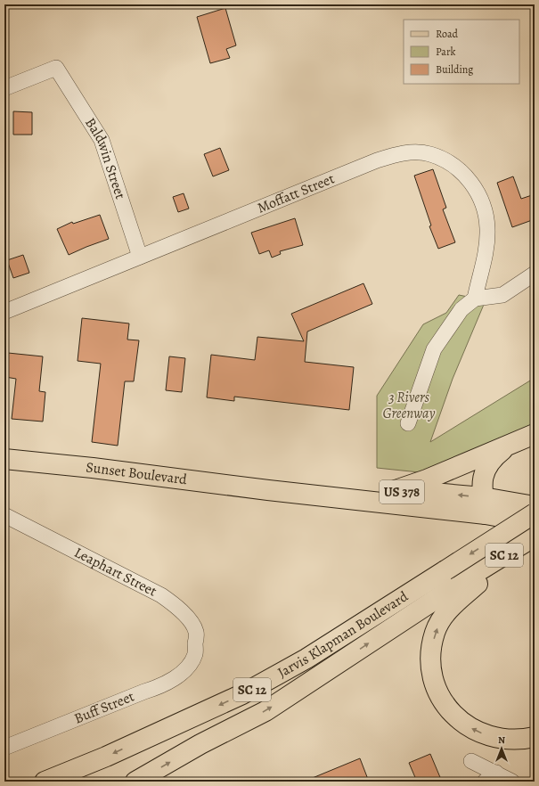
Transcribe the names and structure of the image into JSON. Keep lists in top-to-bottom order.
{
  "streets": {
    "main road": [
      "Sunset Boulevard",
      "US 378",
      "SC 12",
      "Jarvis Klapman Boulevard"
    ],
    "street": [
      "Baldwin Street",
      "Moffatt Street",
      "Leaphart Street",
      "Buff Street"
    ]
  },
  "crossings": [
    ["Baldwin Street", "Moffatt Street"],
    ["Leaphart Street", "Buff Street"]
  ],
  "parks": ["3 Rivers Greenway"],
  "legend": ["Road", "Park", "Building"],
  "north": "top"
}
